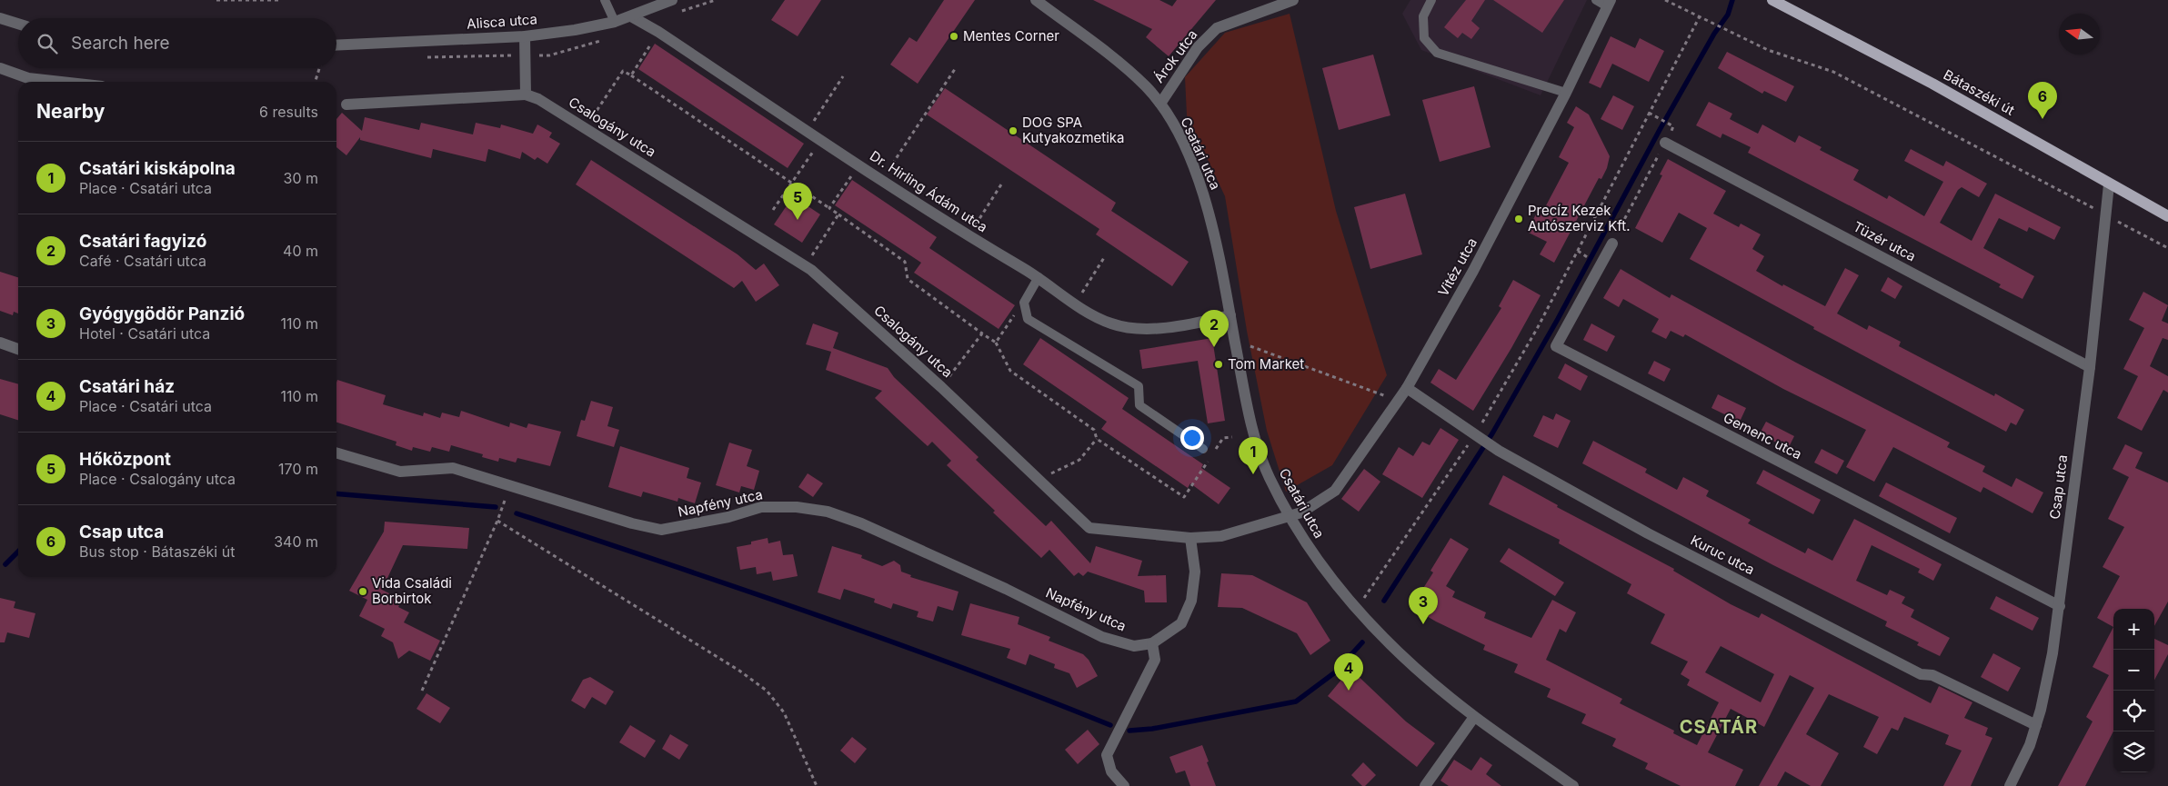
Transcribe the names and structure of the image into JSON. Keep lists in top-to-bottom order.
{
  "streets": {
    "main road": ["Bátaszéki út"],
    "street": [
      "Alisca utca",
      "Árok utca",
      "Csalogány utca",
      "Csatári utca",
      "Dr. Hirling Ádám utca",
      "Tüzér utca",
      "Vitéz utca",
      "Gemenc utca",
      "Csap utca",
      "Napfény utca",
      "Kuruc utca"
    ]
  },
  "crossings": [
    ["Alisca utca", "Dr. Hirling Ádám utca"],
    ["Árok utca", "Csatári utca"],
    ["Bátaszéki út", "Csap utca"],
    ["Csalogány utca", "Csatári utca"],
    ["Csalogány utca", "Vitéz utca"],
    ["Csatári utca", "Dr. Hirling Ádám utca"],
    ["Csatári utca", "Vitéz utca"],
    ["Tüzér utca", "Csap utca"],
    ["Vitéz utca", "Kuruc utca"],
    ["Gemenc utca", "Csap utca"],
    ["Csap utca", "Kuruc utca"]
  ],
  "districts": ["CSATÁR"],
  "places": [
    "Mentes Corner",
    "DOG SPA Kutyakozmetika",
    "Precíz Kezek Autószerviz Kft.",
    "Tom Market",
    "Vida Családi Borbirtok"
  ],
  "north": "left",
  "page": {
    "search": "Search here",
    "pins": [
      "6",
      "5",
      "2",
      "1",
      "3",
      "4"
    ],
    "heading": ["Nearby", "6 results"],
    "list": [
      {
        "mark": "1",
        "name": "Csatári kiskápolna",
        "note": "Place · Csatári utca",
        "value": "30 m"
      },
      {
        "mark": "2",
        "name": "Csatári fagyizó",
        "note": "Café · Csatári utca",
        "value": "40 m"
      },
      {
        "mark": "3",
        "name": "Gyógygödör Panzió",
        "note": "Hotel · Csatári utca",
        "value": "110 m"
      },
      {
        "mark": "4",
        "name": "Csatári ház",
        "note": "Place · Csatári utca",
        "value": "110 m"
      },
      {
        "mark": "5",
        "name": "Hőközpont",
        "note": "Place · Csalogány utca",
        "value": "170 m"
      },
      {
        "mark": "6",
        "name": "Csap utca",
        "note": "Bus stop · Bátaszéki út",
        "value": "340 m"
      }
    ],
    "map_buttons": ["+", "−"]
  }
}
